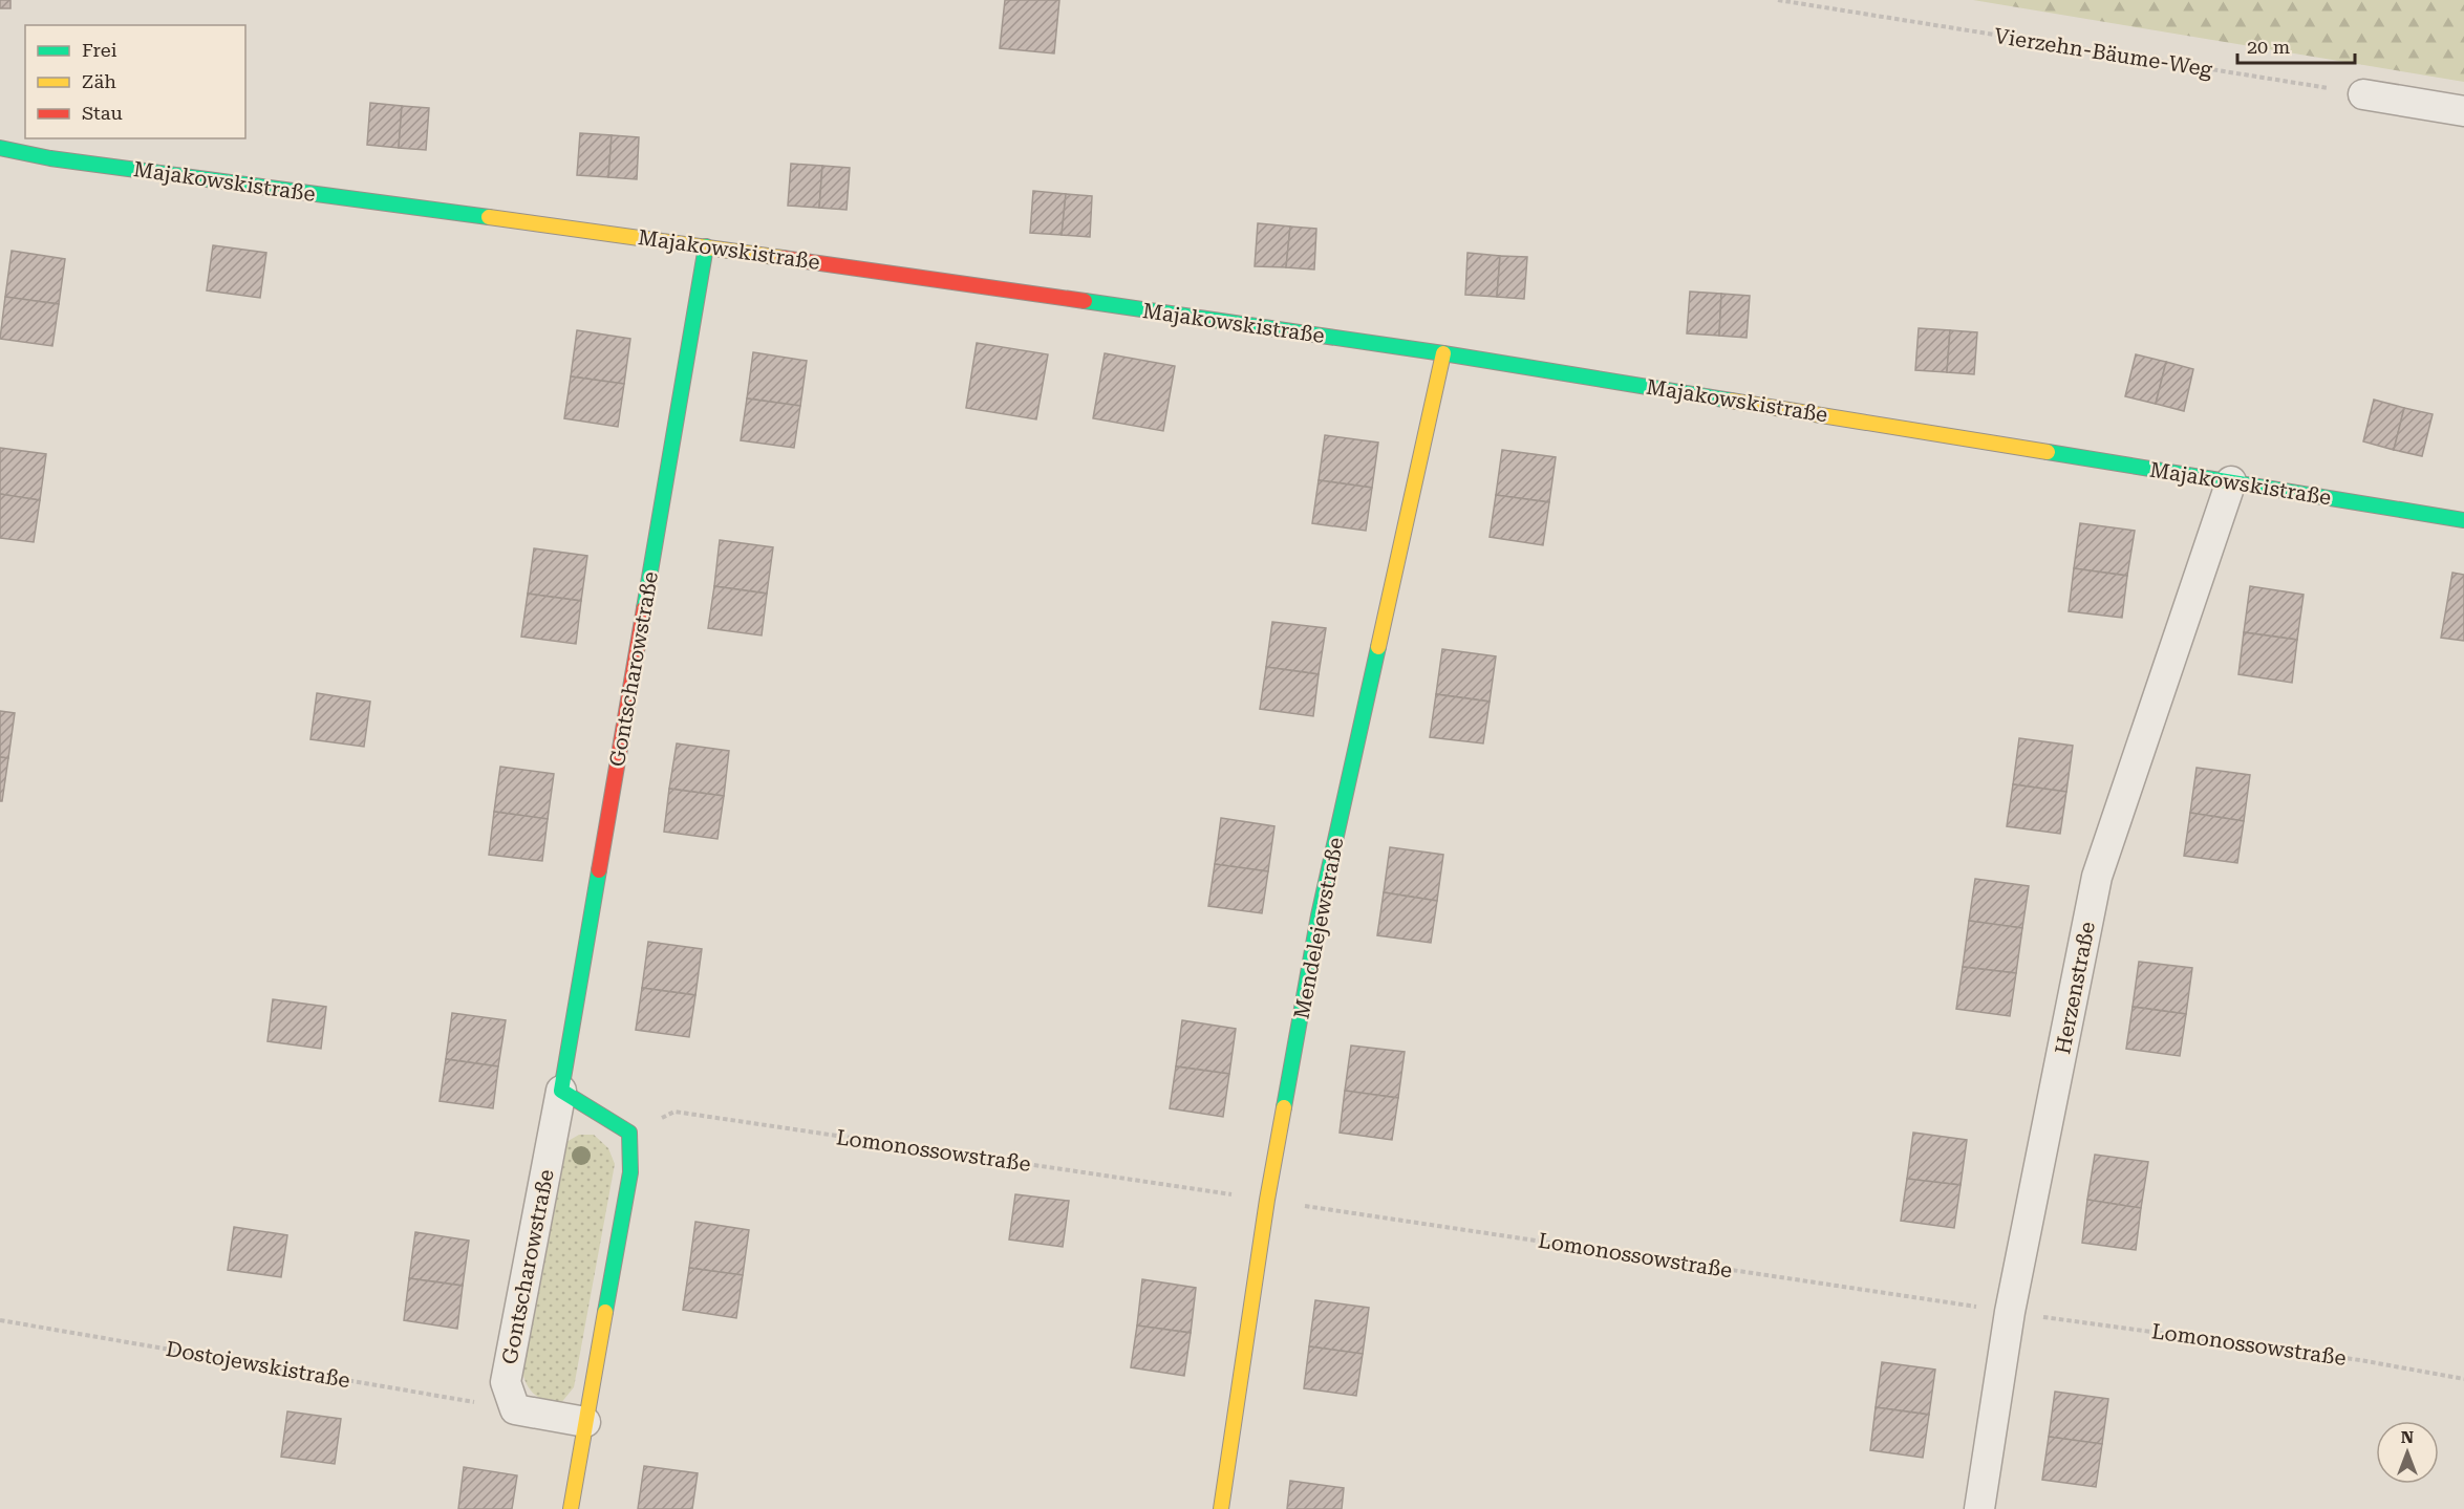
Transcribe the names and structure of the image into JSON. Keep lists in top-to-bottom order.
{
  "streets": {
    "street": [
      "Majakowskistraße",
      "Gontscharowstraße",
      "Mendelejewstraße",
      "Herzenstraße"
    ],
    "path": ["Vierzehn-Bäume-Weg", "Lomonossowstraße", "Dostojewskistraße"]
  },
  "crossings": [
    ["Majakowskistraße", "Gontscharowstraße"],
    ["Majakowskistraße", "Mendelejewstraße"],
    ["Majakowskistraße", "Herzenstraße"],
    ["Gontscharowstraße", "Dostojewskistraße"]
  ],
  "legend": ["Frei", "Zäh", "Stau"],
  "scale_bar": "20 m",
  "north": "top"
}
